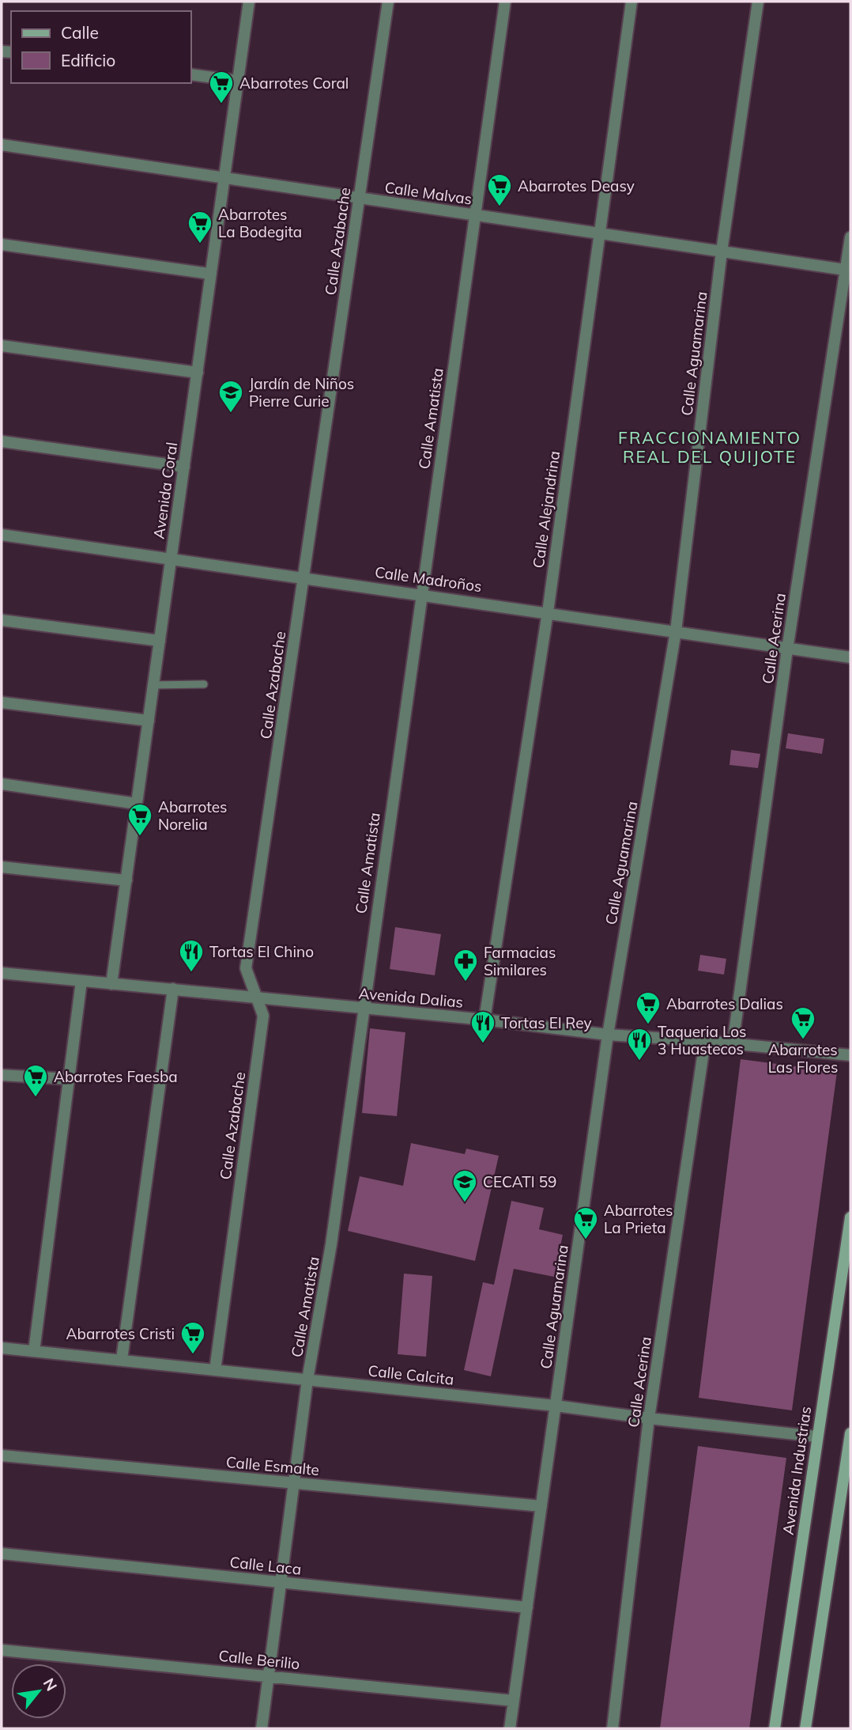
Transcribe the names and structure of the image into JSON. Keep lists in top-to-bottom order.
{
  "streets": {
    "main road": ["Avenida Industrias"],
    "street": [
      "Calle Malvas",
      "Calle Azabache",
      "Calle Aguamarina",
      "Calle Amatista",
      "Avenida Coral",
      "Calle Alejandrina",
      "Calle Madroños",
      "Calle Acerina",
      "Avenida Dalias",
      "Calle Calcita",
      "Calle Esmalte",
      "Calle Laca",
      "Calle Berilio"
    ]
  },
  "crossings": [
    ["Calle Malvas", "Calle Azabache"],
    ["Calle Malvas", "Calle Aguamarina"],
    ["Calle Malvas", "Calle Amatista"],
    ["Calle Malvas", "Avenida Coral"],
    ["Calle Malvas", "Calle Alejandrina"],
    ["Calle Malvas", "Calle Acerina"],
    ["Calle Azabache", "Calle Madroños"],
    ["Calle Azabache", "Avenida Dalias"],
    ["Calle Azabache", "Calle Calcita"],
    ["Calle Aguamarina", "Calle Madroños"],
    ["Calle Aguamarina", "Avenida Dalias"],
    ["Calle Aguamarina", "Calle Calcita"],
    ["Calle Aguamarina", "Calle Esmalte"],
    ["Calle Aguamarina", "Calle Laca"],
    ["Calle Aguamarina", "Calle Berilio"],
    ["Calle Amatista", "Calle Madroños"],
    ["Calle Amatista", "Avenida Dalias"],
    ["Calle Amatista", "Calle Calcita"],
    ["Calle Amatista", "Calle Esmalte"],
    ["Calle Amatista", "Calle Laca"],
    ["Calle Amatista", "Calle Berilio"],
    ["Avenida Coral", "Calle Madroños"],
    ["Avenida Coral", "Avenida Dalias"],
    ["Calle Alejandrina", "Calle Madroños"],
    ["Calle Alejandrina", "Avenida Dalias"],
    ["Calle Madroños", "Calle Acerina"],
    ["Calle Acerina", "Avenida Dalias"],
    ["Calle Acerina", "Calle Calcita"],
    ["Calle Calcita", "Avenida Industrias"]
  ],
  "districts": ["FRACCIONAMIENTO REAL DEL QUIJOTE"],
  "places": {
    "supermarket": [
      "Abarrotes Coral",
      "Abarrotes Deasy",
      "Abarrotes La Bodegita",
      "Abarrotes Norelia",
      "Abarrotes Dalias",
      "Abarrotes Las Flores",
      "Abarrotes Faesba",
      "Abarrotes La Prieta",
      "Abarrotes Cristi"
    ],
    "school or university": ["Jardín de Niños Pierre Curie", "CECATI 59"],
    "restaurant": ["Tortas El Chino", "Tortas El Rey", "Taqueria Los 3 Huastecos"],
    "pharmacy": ["Farmacias Similares"]
  },
  "legend": ["Calle", "Edificio"],
  "north": "top right"
}
